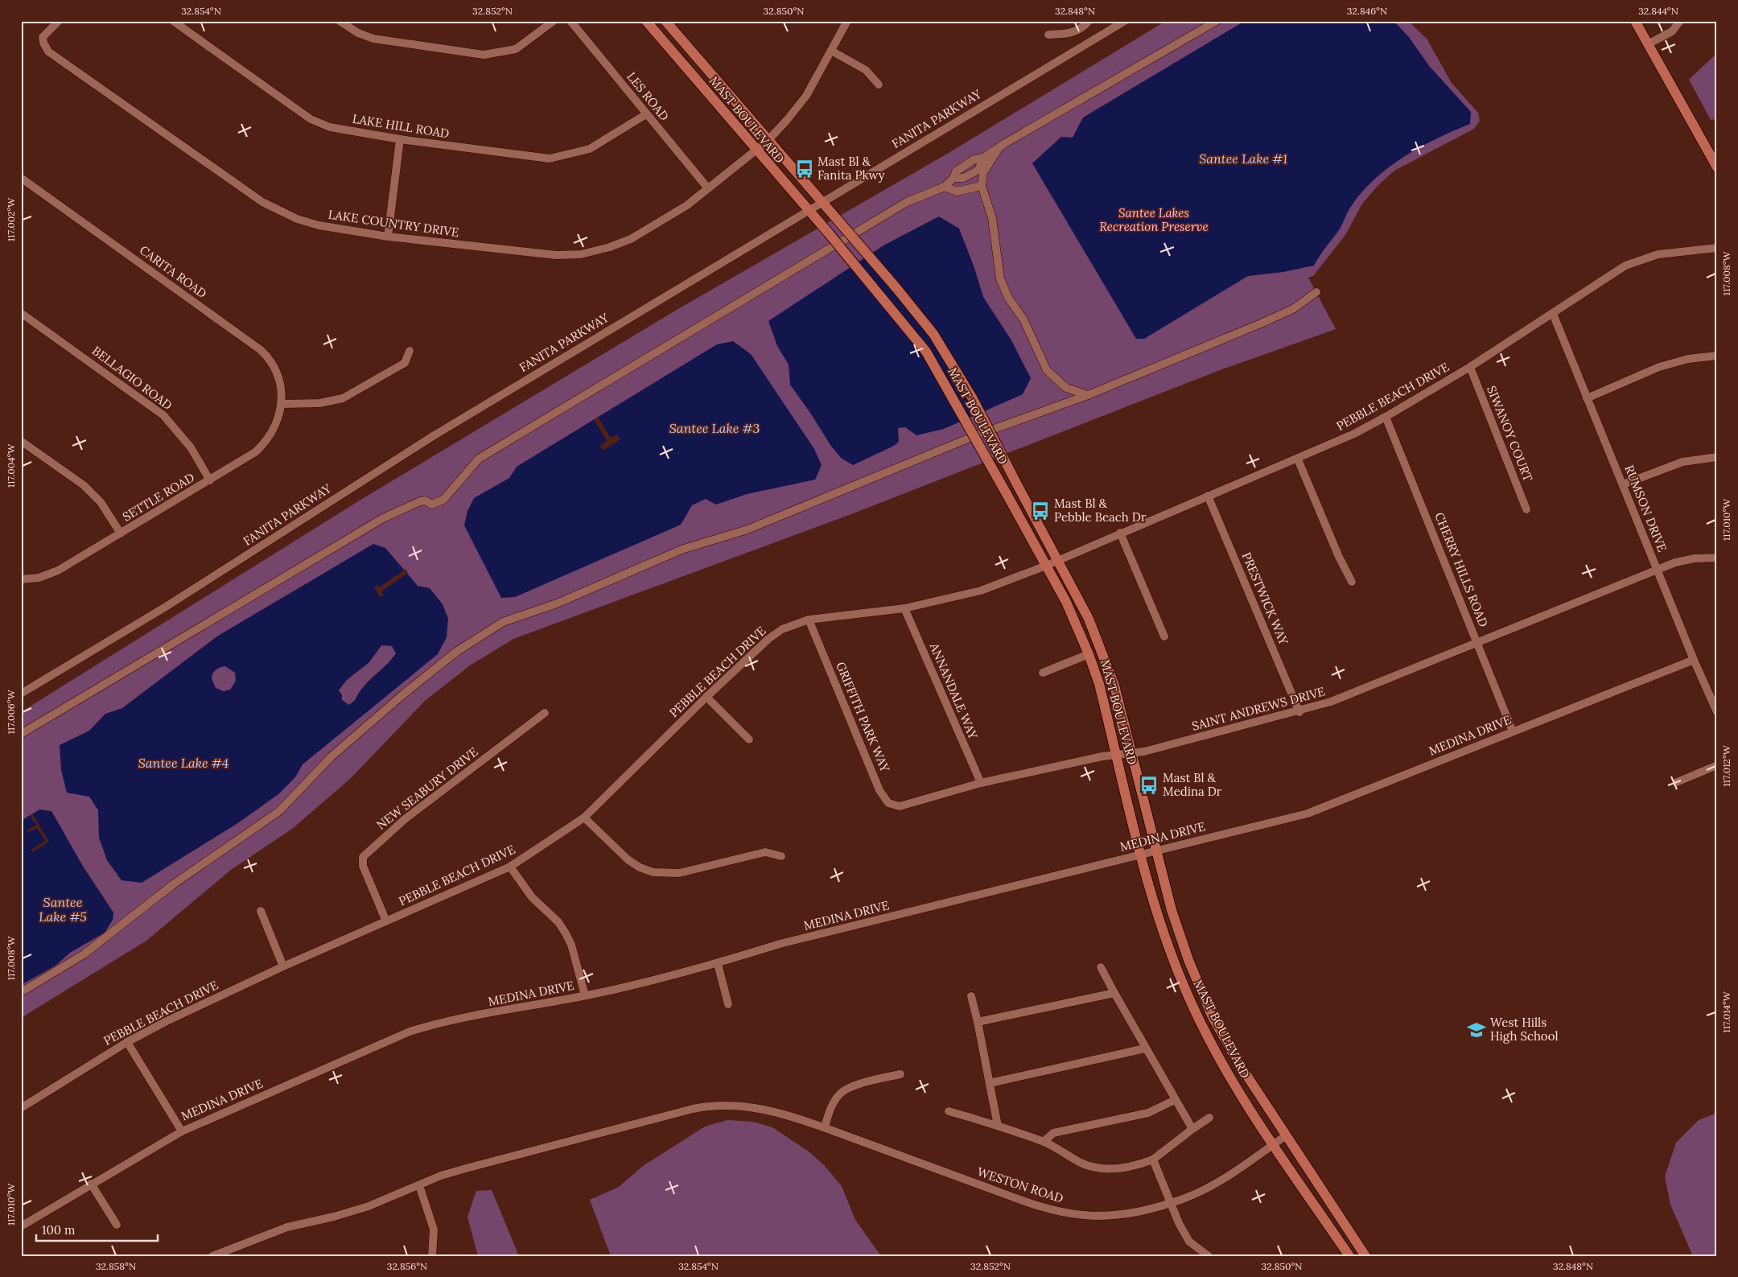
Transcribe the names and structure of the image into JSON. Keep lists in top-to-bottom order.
{
  "streets": {
    "main road": ["MAST BOULEVARD"],
    "street": [
      "LES ROAD",
      "FANITA PARKWAY",
      "LAKE HILL ROAD",
      "LAKE COUNTRY DRIVE",
      "CARITA ROAD",
      "BELLAGIO ROAD",
      "PEBBLE BEACH DRIVE",
      "SIWANOY COURT",
      "SETTLE ROAD",
      "RUMSON DRIVE",
      "CHERRY HILLS ROAD",
      "PRESTWICK WAY",
      "ANNANDALE WAY",
      "SAINT ANDREWS DRIVE",
      "GRIFFITH PARK WAY",
      "MEDINA DRIVE",
      "NEW SEABURY DRIVE",
      "WESTON ROAD"
    ]
  },
  "crossings": [
    ["LES ROAD", "LAKE HILL ROAD"],
    ["LES ROAD", "LAKE COUNTRY DRIVE"],
    ["FANITA PARKWAY", "MAST BOULEVARD"],
    ["MAST BOULEVARD", "LAKE COUNTRY DRIVE"],
    ["MAST BOULEVARD", "PEBBLE BEACH DRIVE"],
    ["MAST BOULEVARD", "SAINT ANDREWS DRIVE"],
    ["MAST BOULEVARD", "MEDINA DRIVE"],
    ["MAST BOULEVARD", "WESTON ROAD"],
    ["CARITA ROAD", "SETTLE ROAD"],
    ["BELLAGIO ROAD", "SETTLE ROAD"],
    ["PEBBLE BEACH DRIVE", "SIWANOY COURT"],
    ["PEBBLE BEACH DRIVE", "RUMSON DRIVE"],
    ["PEBBLE BEACH DRIVE", "CHERRY HILLS ROAD"],
    ["PEBBLE BEACH DRIVE", "PRESTWICK WAY"],
    ["PEBBLE BEACH DRIVE", "ANNANDALE WAY"],
    ["PEBBLE BEACH DRIVE", "GRIFFITH PARK WAY"],
    ["PEBBLE BEACH DRIVE", "NEW SEABURY DRIVE"],
    ["RUMSON DRIVE", "SAINT ANDREWS DRIVE"],
    ["RUMSON DRIVE", "MEDINA DRIVE"],
    ["CHERRY HILLS ROAD", "SAINT ANDREWS DRIVE"],
    ["CHERRY HILLS ROAD", "MEDINA DRIVE"],
    ["PRESTWICK WAY", "SAINT ANDREWS DRIVE"],
    ["ANNANDALE WAY", "SAINT ANDREWS DRIVE"],
    ["SAINT ANDREWS DRIVE", "GRIFFITH PARK WAY"]
  ],
  "water": [
    "Santee Lake #1",
    "Santee Lake #3",
    "Santee Lake #4",
    "Santee Lake #5"
  ],
  "parks": ["Santee Lakes Recreation Preserve"],
  "places": {
    "bus stop": ["Mast Bl & Fanita Pkwy", "Mast Bl & Pebble Beach Dr", "Mast Bl & Medina Dr"],
    "school or university": ["West Hills High School"]
  },
  "scale_bar": "100 m",
  "coordinates": [
    "32.854°N",
    "32.852°N",
    "32.850°N",
    "32.848°N",
    "32.846°N",
    "32.844°N",
    "117.002°W",
    "117.008°W",
    "117.004°W",
    "117.010°W",
    "117.006°W",
    "117.012°W",
    "117.014°W",
    "32.858°N",
    "32.856°N"
  ]
}
